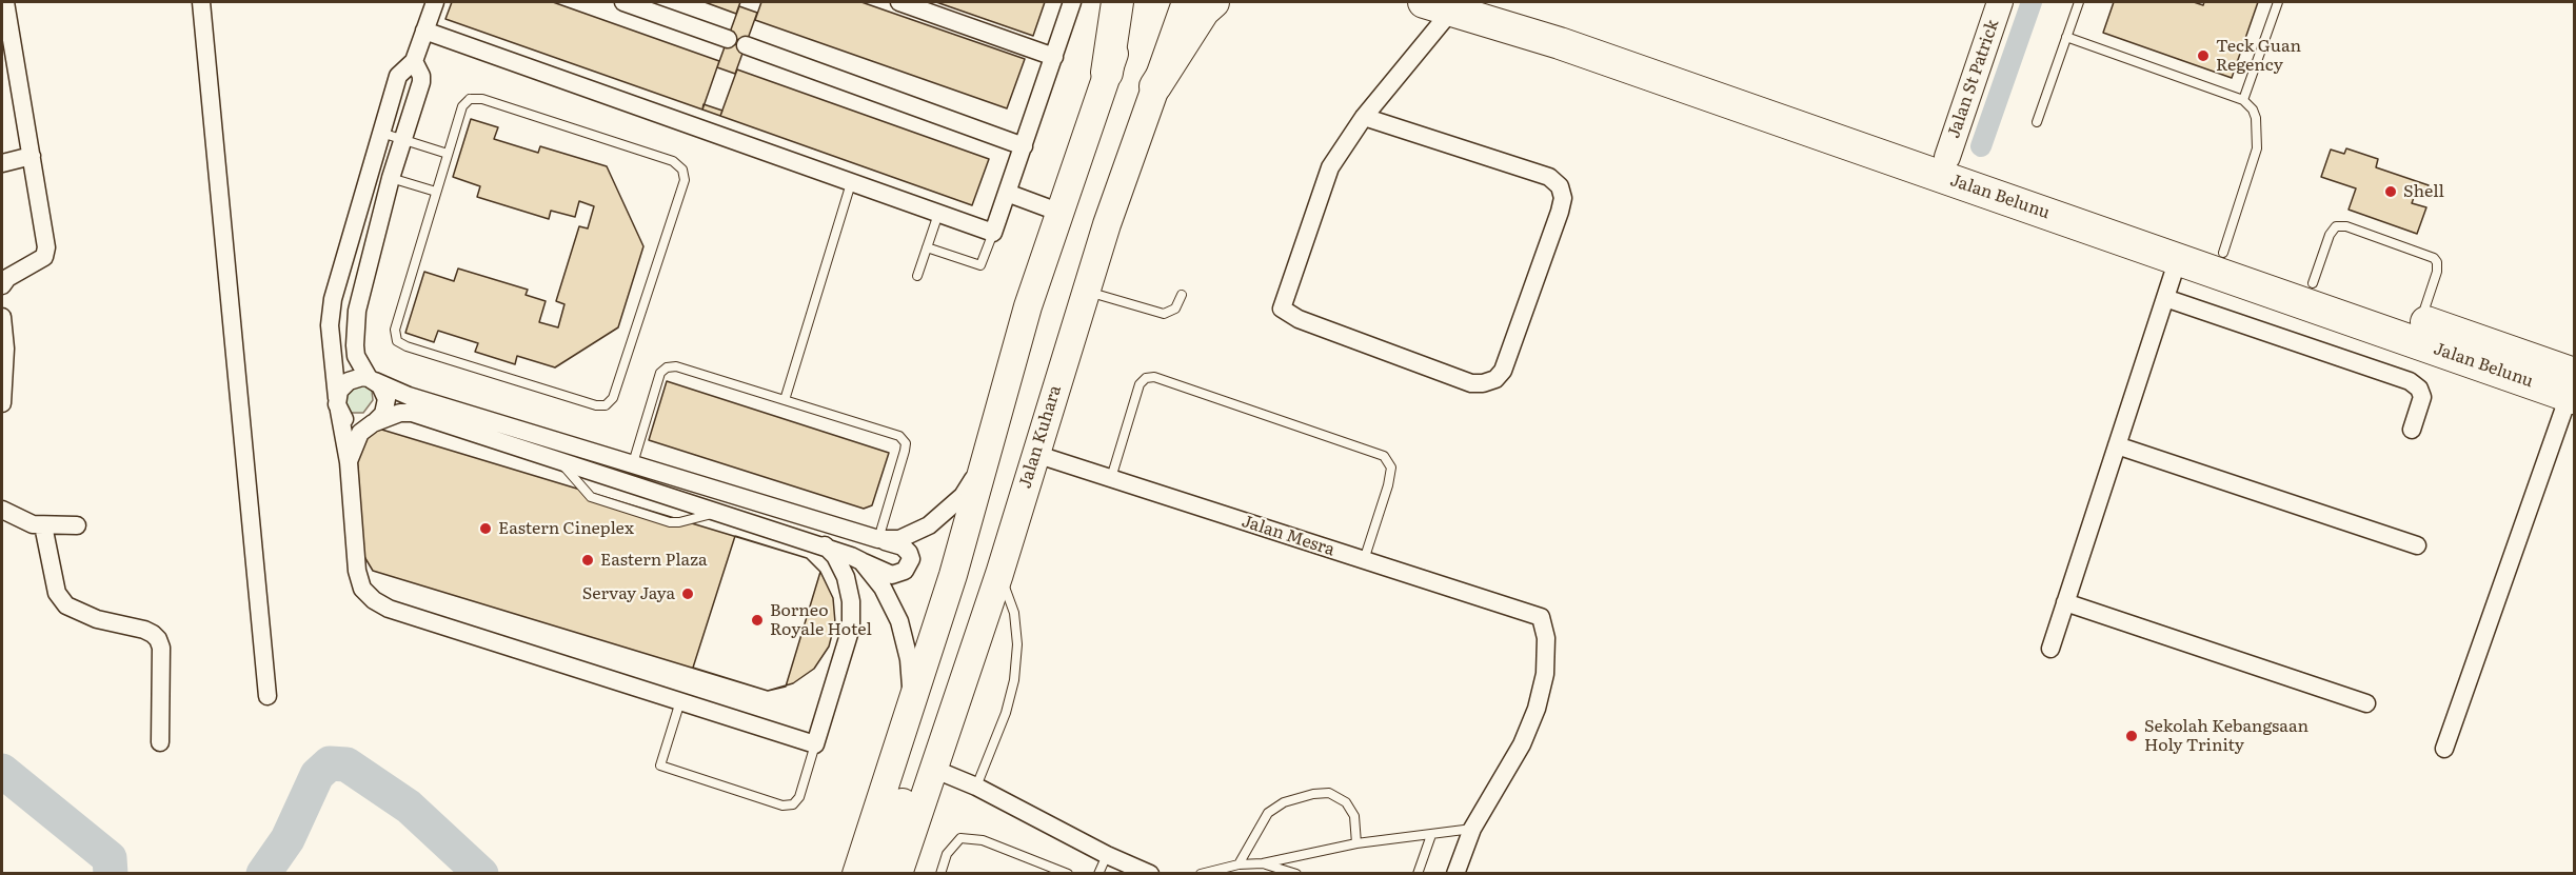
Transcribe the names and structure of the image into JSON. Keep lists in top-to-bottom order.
{
  "streets": {
    "highway": ["Jalan Belunu"],
    "main road": ["Jalan Kuhara"],
    "street": ["Jalan St Patrick", "Jalan Mesra"]
  },
  "crossings": [
    ["Jalan St Patrick", "Jalan Belunu"],
    ["Jalan Kuhara", "Jalan Mesra"]
  ],
  "places": [
    "Teck Guan Regency",
    "Shell",
    "Eastern Cineplex",
    "Eastern Plaza",
    "Servay Jaya",
    "Borneo Royale Hotel",
    "Sekolah Kebangsaan Holy Trinity"
  ]
}
